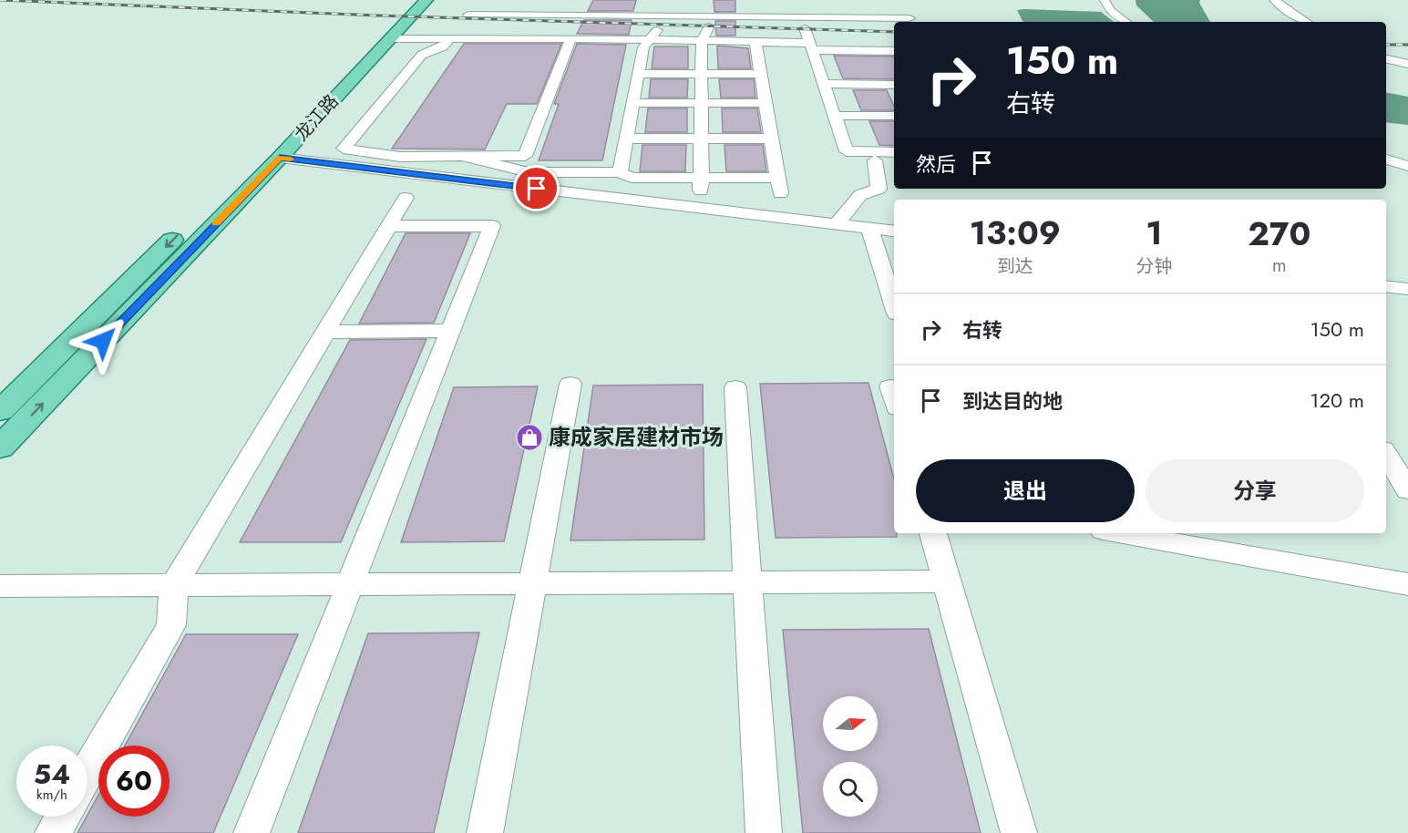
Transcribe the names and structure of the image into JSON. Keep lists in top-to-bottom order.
{
  "streets": {
    "main road": ["龙江路"]
  },
  "places": {
    "shop": ["康成家居建材市场"]
  },
  "north": "right",
  "page": {
    "turn": ["150 m", "右转"],
    "then": "然后",
    "eta": [
      "13:09",
      "到达",
      "1",
      "分钟",
      "270",
      "m"
    ],
    "list": [
      {
        "name": "右转",
        "value": "150 m"
      },
      {
        "name": "到达目的地",
        "value": "120 m"
      }
    ],
    "buttons": ["退出", "分享"],
    "speed": "54 km/h",
    "limit": "60"
  }
}
